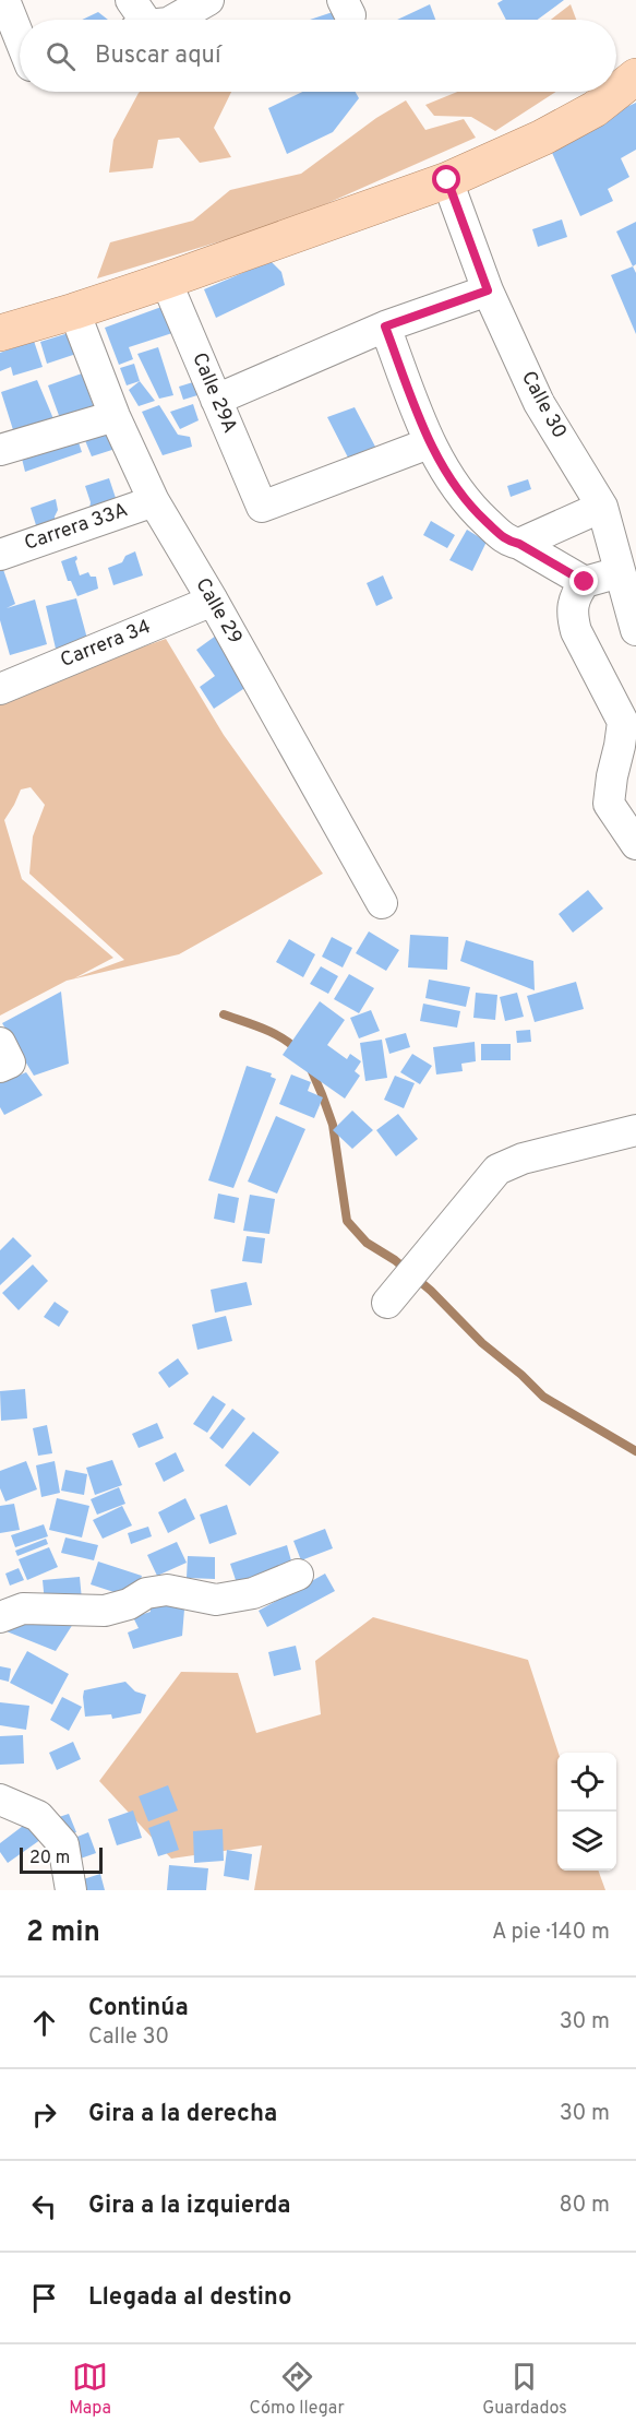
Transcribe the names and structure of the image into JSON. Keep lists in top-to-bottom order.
{
  "streets": {
    "street": [
      "Calle 29A",
      "Calle 30",
      "Carrera 33A",
      "Calle 29",
      "Carrera 34"
    ]
  },
  "crossings": [
    ["Carrera 33A", "Calle 29"],
    ["Calle 29", "Carrera 34"]
  ],
  "scale_bar": "20 m",
  "page": {
    "search": "Buscar aquí",
    "scale": "20 m",
    "heading": ["2 min", "A pie · 140 m"],
    "list": [
      ["Continúa", "Calle 30", "30 m"],
      ["Gira a la derecha", "30 m"],
      ["Gira a la izquierda", "80 m"],
      "Llegada al destino"
    ],
    "nav": ["Mapa", "Cómo llegar", "Guardados"]
  }
}
